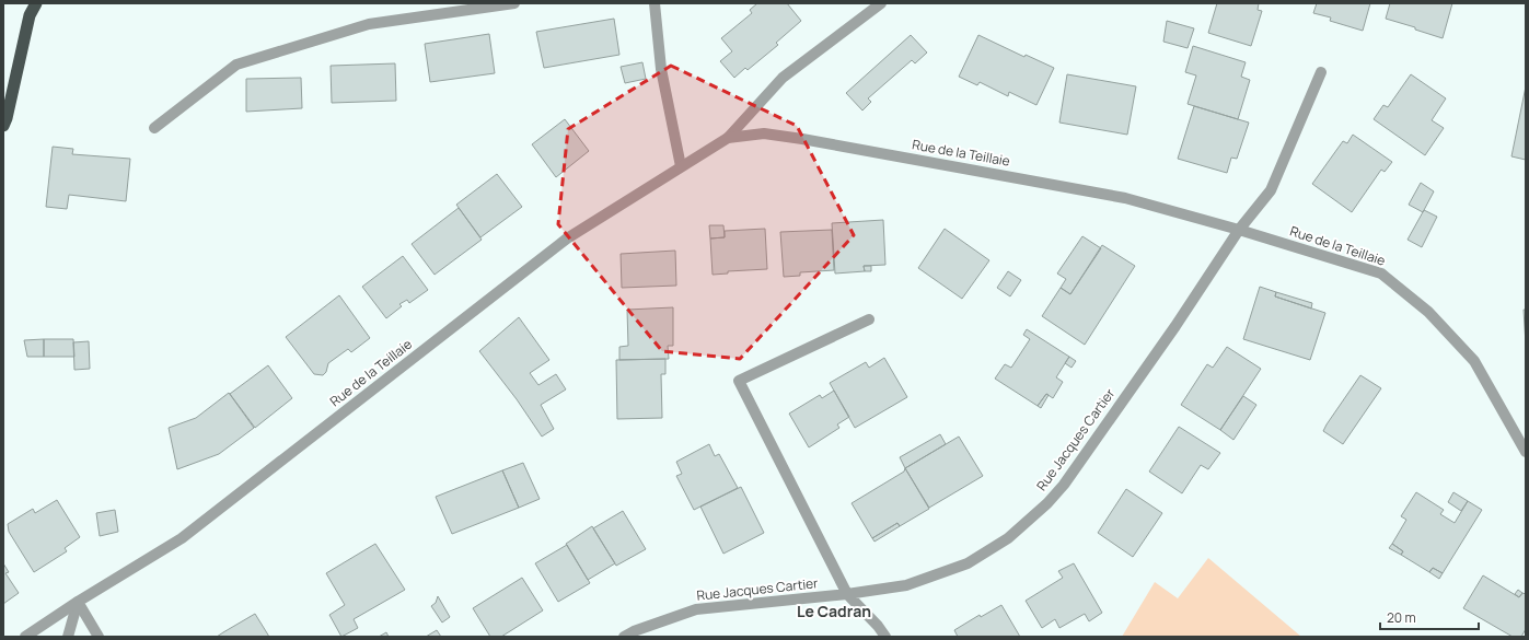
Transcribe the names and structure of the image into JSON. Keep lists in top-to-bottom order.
{
  "streets": {
    "street": ["Rue de la Teillaie", "Rue Jacques Cartier"]
  },
  "crossings": [
    ["Rue de la Teillaie", "Rue Jacques Cartier"]
  ],
  "districts": ["Le Cadran"],
  "scale_bar": "20 m"
}
